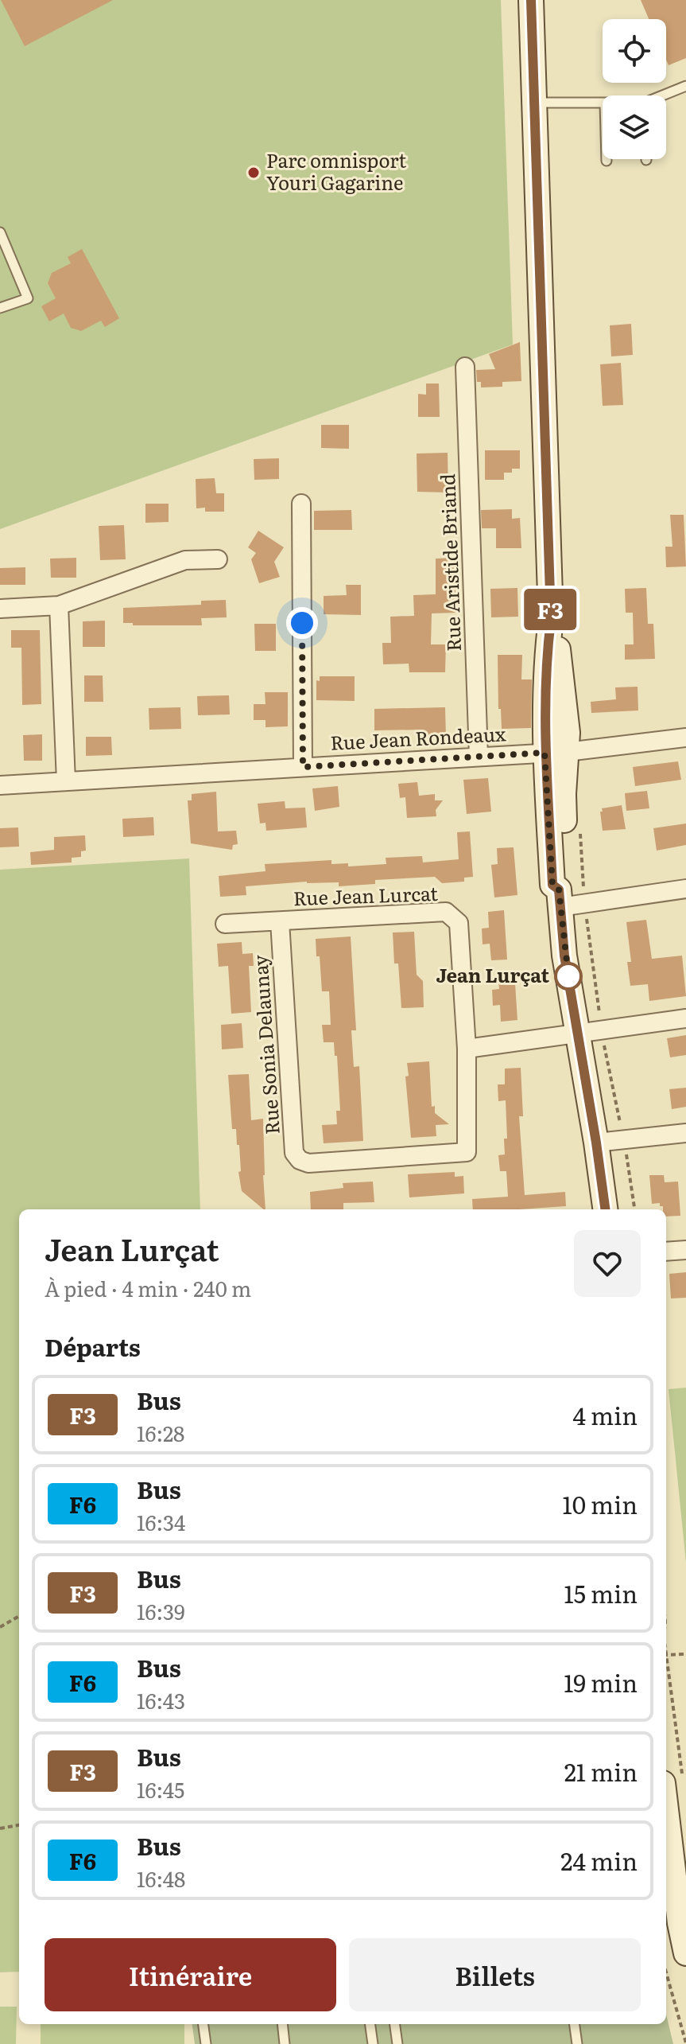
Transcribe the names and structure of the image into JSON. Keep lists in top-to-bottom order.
{
  "streets": {
    "street": [
      "Rue Aristide Briand",
      "Rue Jean Rondeaux",
      "Rue Jean Lurcat",
      "Rue Sonia Delaunay"
    ]
  },
  "crossings": [
    ["Rue Aristide Briand", "Rue Jean Rondeaux"],
    ["Rue Jean Lurcat", "Rue Sonia Delaunay"]
  ],
  "places": ["Parc omnisport Youri Gagarine", "Jean Lurçat"],
  "lines": ["bus line F3"],
  "page": {
    "on_map": "F3",
    "heading": [
      ["Jean Lurçat", "À pied · 4 min · 240 m"],
      "Départs"
    ],
    "list": [
      {
        "mark": "F3",
        "name": "Bus",
        "note": "16:28",
        "value": "4 min"
      },
      {
        "mark": "F6",
        "name": "Bus",
        "note": "16:34",
        "value": "10 min"
      },
      {
        "mark": "F3",
        "name": "Bus",
        "note": "16:39",
        "value": "15 min"
      },
      {
        "mark": "F6",
        "name": "Bus",
        "note": "16:43",
        "value": "19 min"
      },
      {
        "mark": "F3",
        "name": "Bus",
        "note": "16:45",
        "value": "21 min"
      },
      {
        "mark": "F6",
        "name": "Bus",
        "note": "16:48",
        "value": "24 min"
      }
    ],
    "buttons": ["Itinéraire", "Billets"]
  }
}
